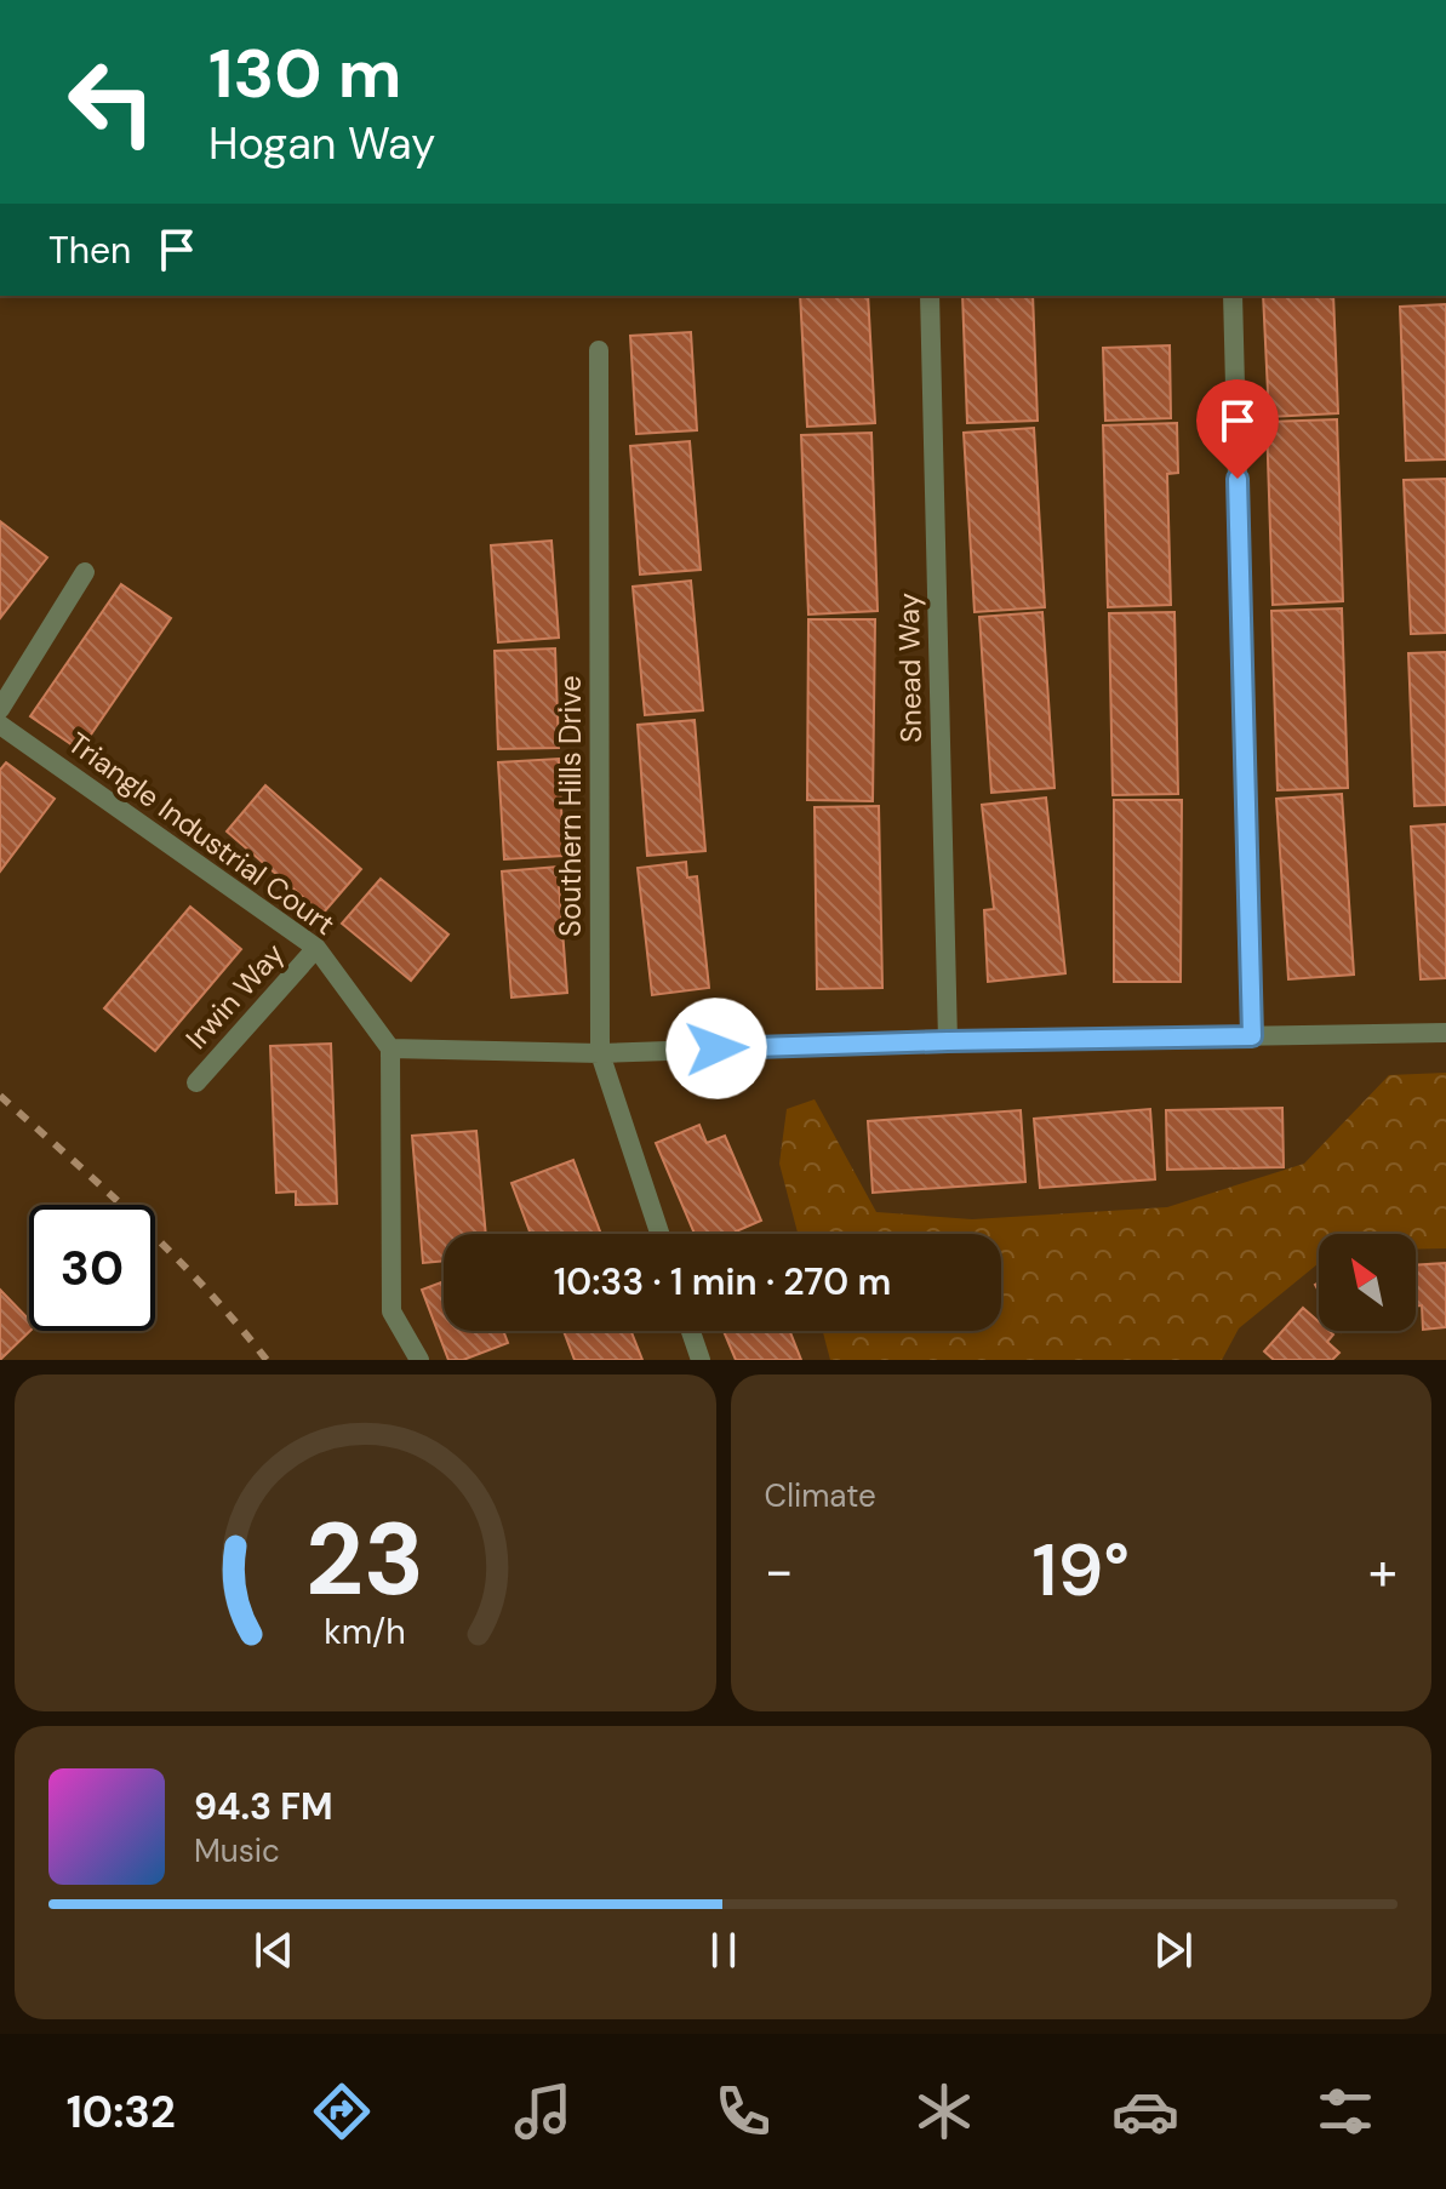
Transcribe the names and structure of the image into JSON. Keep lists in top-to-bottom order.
{
  "streets": {
    "street": [
      "Snead Way",
      "Southern Hills Drive",
      "Triangle Industrial Court",
      "Irwin Way"
    ]
  },
  "crossings": [
    ["Triangle Industrial Court", "Irwin Way"]
  ],
  "north": "top left",
  "page": {
    "turn": ["130 m", "Hogan Way"],
    "then": "Then",
    "limit": "30",
    "trip": "10:33 · 1 min · 270 m",
    "tile": "Climate",
    "heat": ["−", "19°", "+"],
    "song": ["94.3 FM", "Music"],
    "tabs": "10:32",
    "gauge": ["23", "km/h"]
  }
}
